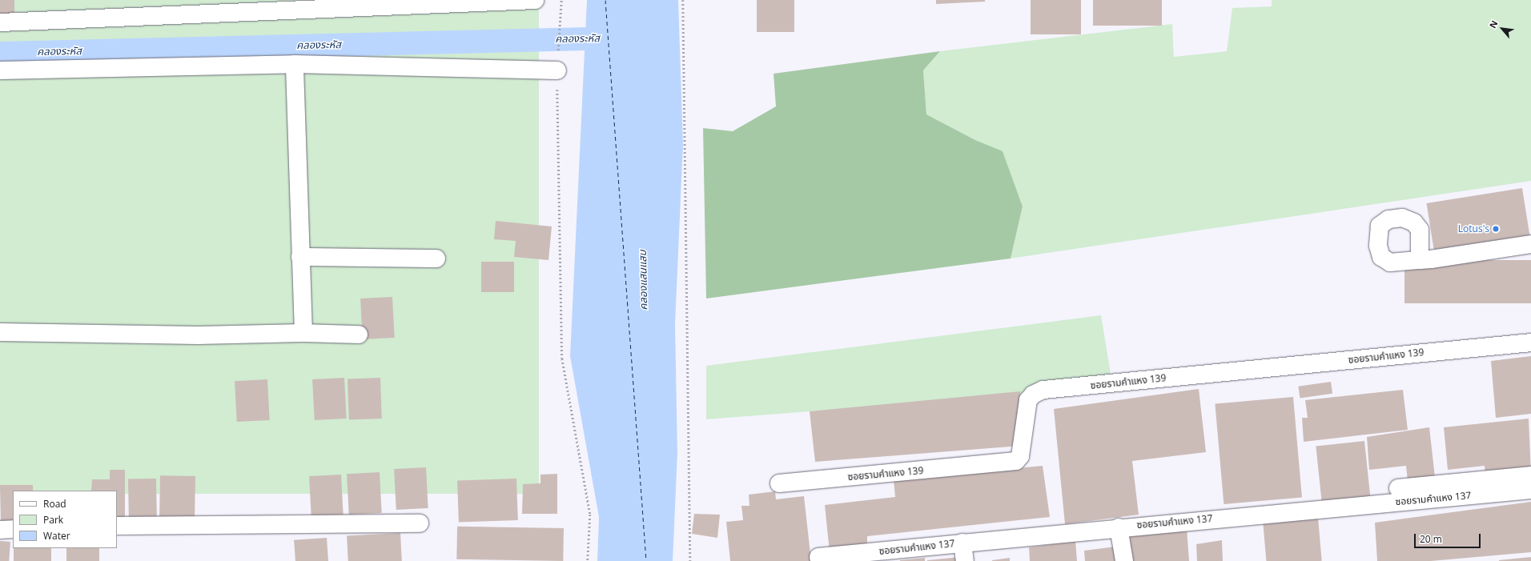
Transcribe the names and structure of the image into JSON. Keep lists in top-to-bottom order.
{
  "streets": {
    "street": ["ซอยรามคำแหง 139", "ซอยรามคำแหง 137"]
  },
  "water": ["คลองระหัส", "คลองแสนแสบ"],
  "places": ["Lotus's"],
  "legend": ["Road", "Park", "Water"],
  "scale_bar": "20 m",
  "north": "top left"
}
